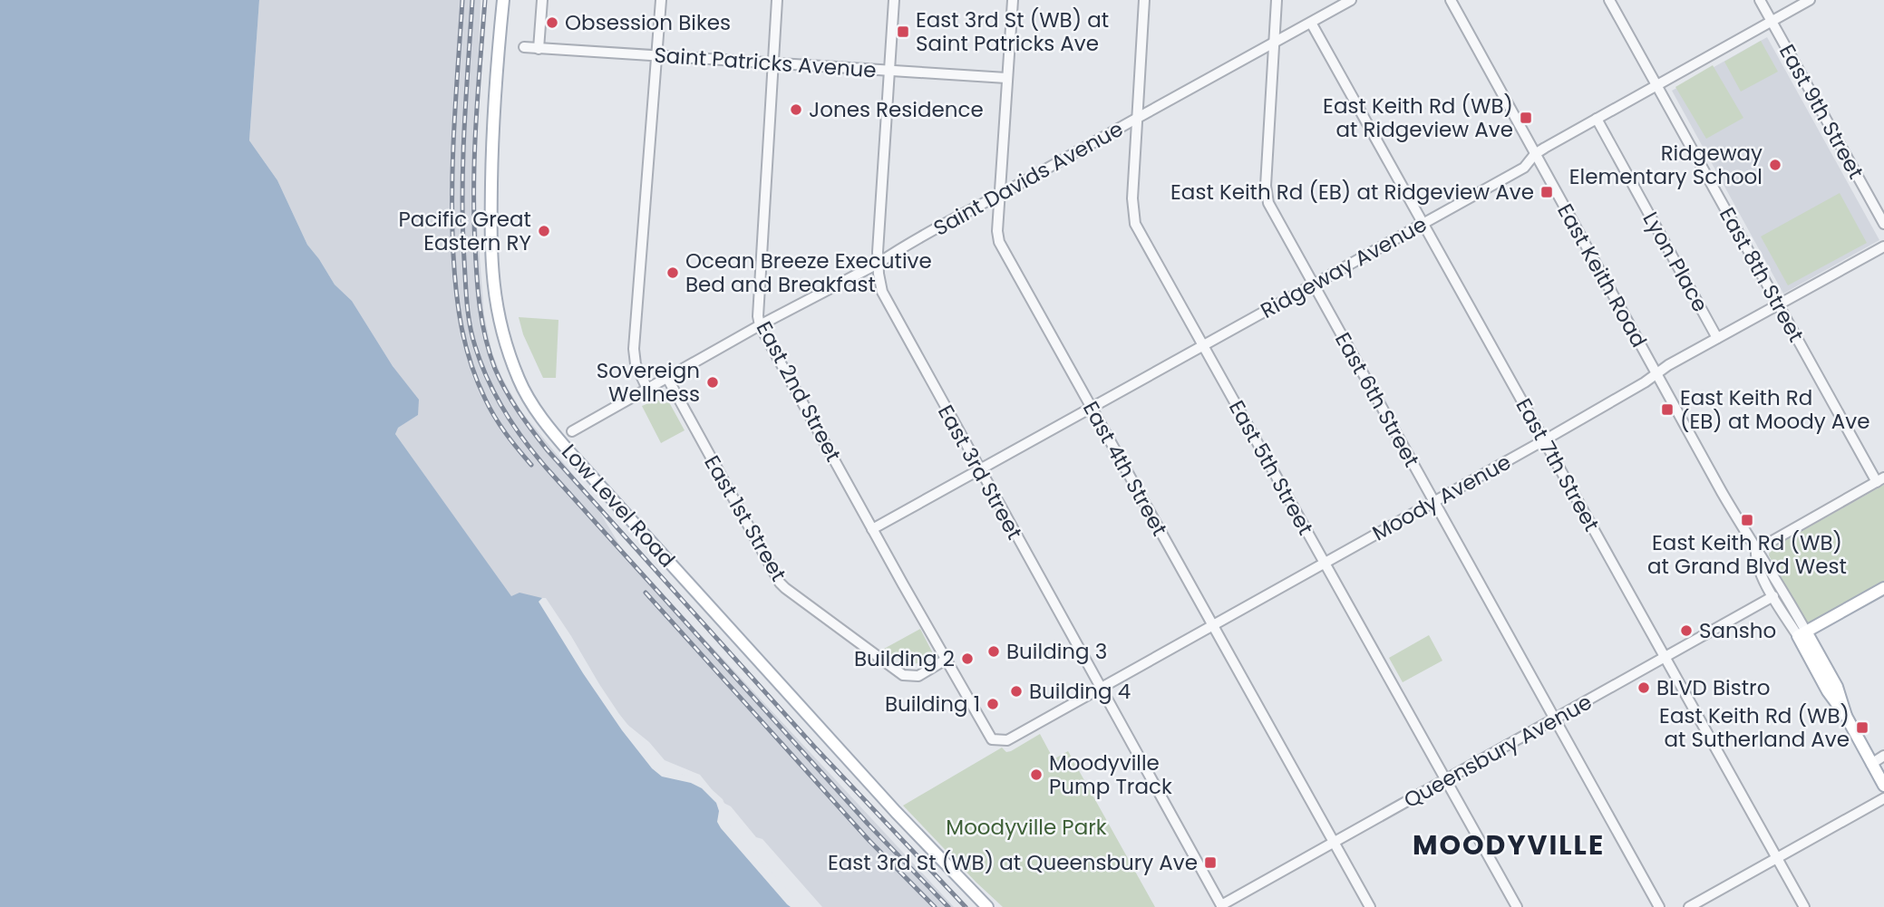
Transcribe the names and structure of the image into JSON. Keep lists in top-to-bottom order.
{
  "streets": {
    "main road": ["East Keith Road", "Low Level Road"],
    "street": [
      "Saint Patricks Avenue",
      "East 9th Street",
      "Saint Davids Avenue",
      "Lyon Place",
      "Ridgeway Avenue",
      "East 8th Street",
      "East 2nd Street",
      "East 6th Street",
      "East 7th Street",
      "East 5th Street",
      "East 4th Street",
      "East 3rd Street",
      "Moody Avenue",
      "East 1st Street",
      "Queensbury Avenue"
    ]
  },
  "crossings": [
    ["Saint Patricks Avenue", "East 2nd Street"],
    ["Saint Patricks Avenue", "East 4th Street"],
    ["Saint Patricks Avenue", "East 3rd Street"],
    ["East 9th Street", "Ridgeway Avenue"],
    ["Saint Davids Avenue", "East 2nd Street"],
    ["Saint Davids Avenue", "East 6th Street"],
    ["Saint Davids Avenue", "East 7th Street"],
    ["Saint Davids Avenue", "East 5th Street"],
    ["Saint Davids Avenue", "East 4th Street"],
    ["Saint Davids Avenue", "East 3rd Street"],
    ["Saint Davids Avenue", "East 1st Street"],
    ["Lyon Place", "Ridgeway Avenue"],
    ["Lyon Place", "Moody Avenue"],
    ["Ridgeway Avenue", "East 8th Street"],
    ["Ridgeway Avenue", "East Keith Road"],
    ["Ridgeway Avenue", "East 2nd Street"],
    ["Ridgeway Avenue", "East 6th Street"],
    ["Ridgeway Avenue", "East 7th Street"],
    ["Ridgeway Avenue", "East 5th Street"],
    ["Ridgeway Avenue", "East 4th Street"],
    ["Ridgeway Avenue", "East 3rd Street"],
    ["East 8th Street", "Moody Avenue"],
    ["East Keith Road", "Moody Avenue"],
    ["East Keith Road", "Queensbury Avenue"],
    ["East 2nd Street", "Moody Avenue"],
    ["East 2nd Street", "East 1st Street"],
    ["East 6th Street", "Moody Avenue"],
    ["East 6th Street", "Queensbury Avenue"],
    ["East 7th Street", "Moody Avenue"],
    ["East 7th Street", "Queensbury Avenue"],
    ["East 5th Street", "Moody Avenue"],
    ["East 5th Street", "Queensbury Avenue"],
    ["East 4th Street", "Moody Avenue"],
    ["East 4th Street", "Queensbury Avenue"],
    ["East 3rd Street", "Moody Avenue"],
    ["East 3rd Street", "Queensbury Avenue"]
  ],
  "districts": ["MOODYVILLE"],
  "parks": ["Moodyville Park"],
  "places": {
    "other": [
      "Obsession Bikes",
      "Jones Residence",
      "Ridgeway Elementary School",
      "Pacific Great Eastern RY",
      "Ocean Breeze Executive Bed and Breakfast",
      "Sovereign Wellness",
      "Sansho",
      "Building 3",
      "Building 2",
      "BLVD Bistro",
      "Building 4",
      "Building 1",
      "Moodyville Pump Track"
    ],
    "transit": [
      "East 3rd St (WB) at Saint Patricks Ave",
      "East Keith Rd (WB) at Ridgeview Ave",
      "East Keith Rd (EB) at Ridgeview Ave",
      "East Keith Rd (EB) at Moody Ave",
      "East Keith Rd (WB) at Grand Blvd West",
      "East Keith Rd (WB) at Sutherland Ave",
      "East 3rd St (WB) at Queensbury Ave"
    ]
  }
}
